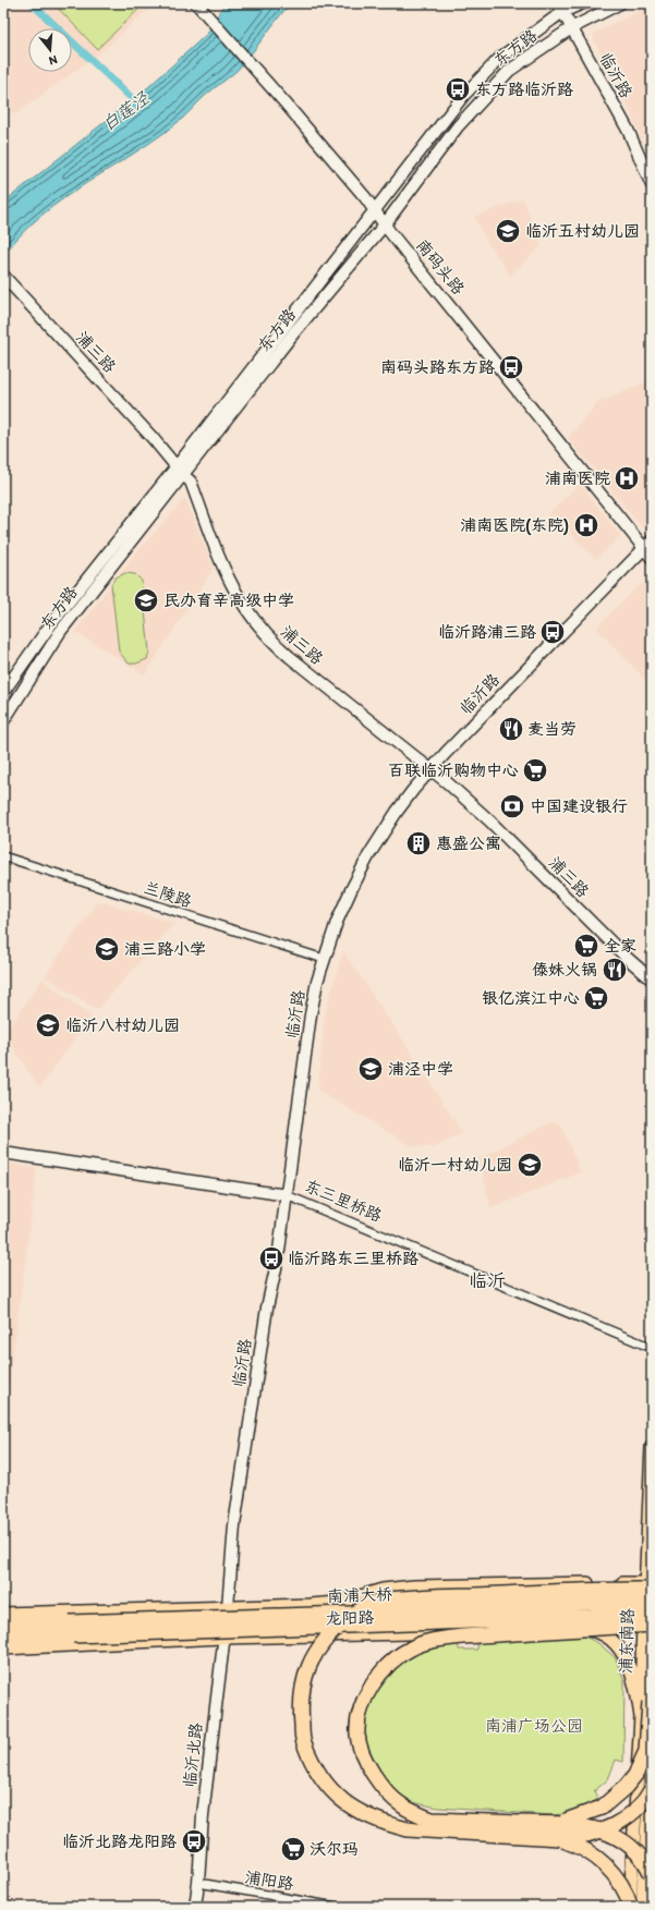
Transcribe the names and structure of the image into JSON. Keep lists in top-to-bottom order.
{
  "streets": {
    "highway": ["南浦大桥"],
    "main road": ["龙阳路", "浦东南路"],
    "street": [
      "东方路",
      "临沂路",
      "南码头路",
      "浦三路",
      "兰陵路",
      "东三里桥路",
      "临沂北路",
      "浦阳路"
    ]
  },
  "crossings": [
    ["东方路", "临沂路"],
    ["东方路", "南码头路"],
    ["东方路", "浦三路"],
    ["临沂路", "南码头路"],
    ["临沂路", "浦三路"],
    ["临沂路", "兰陵路"],
    ["临沂路", "东三里桥路"],
    ["临沂路", "龙阳路"],
    ["临沂路", "临沂北路"],
    ["龙阳路", "浦东南路"],
    ["龙阳路", "临沂北路"],
    ["临沂北路", "浦阳路"]
  ],
  "districts": ["临沂"],
  "water": ["白莲泾"],
  "parks": ["南浦广场公园"],
  "places": {
    "bus stop": [
      "东方路临沂路",
      "南码头路东方路",
      "临沂路浦三路",
      "临沂路东三里桥路",
      "临沂北路龙阳路"
    ],
    "school or university": [
      "临沂五村幼儿园",
      "民办育辛高级中学",
      "浦三路小学",
      "临沂八村幼儿园",
      "浦泾中学",
      "临沂一村幼儿园"
    ],
    "hospital": ["浦南医院", "浦南医院(东院)"],
    "restaurant": ["麦当劳", "傣妹火锅"],
    "supermarket": [
      "百联临沂购物中心",
      "全家",
      "银亿滨江中心",
      "沃尔玛"
    ],
    "bank": ["中国建设银行"],
    "building": ["惠盛公寓"]
  },
  "north": "bottom"
}
